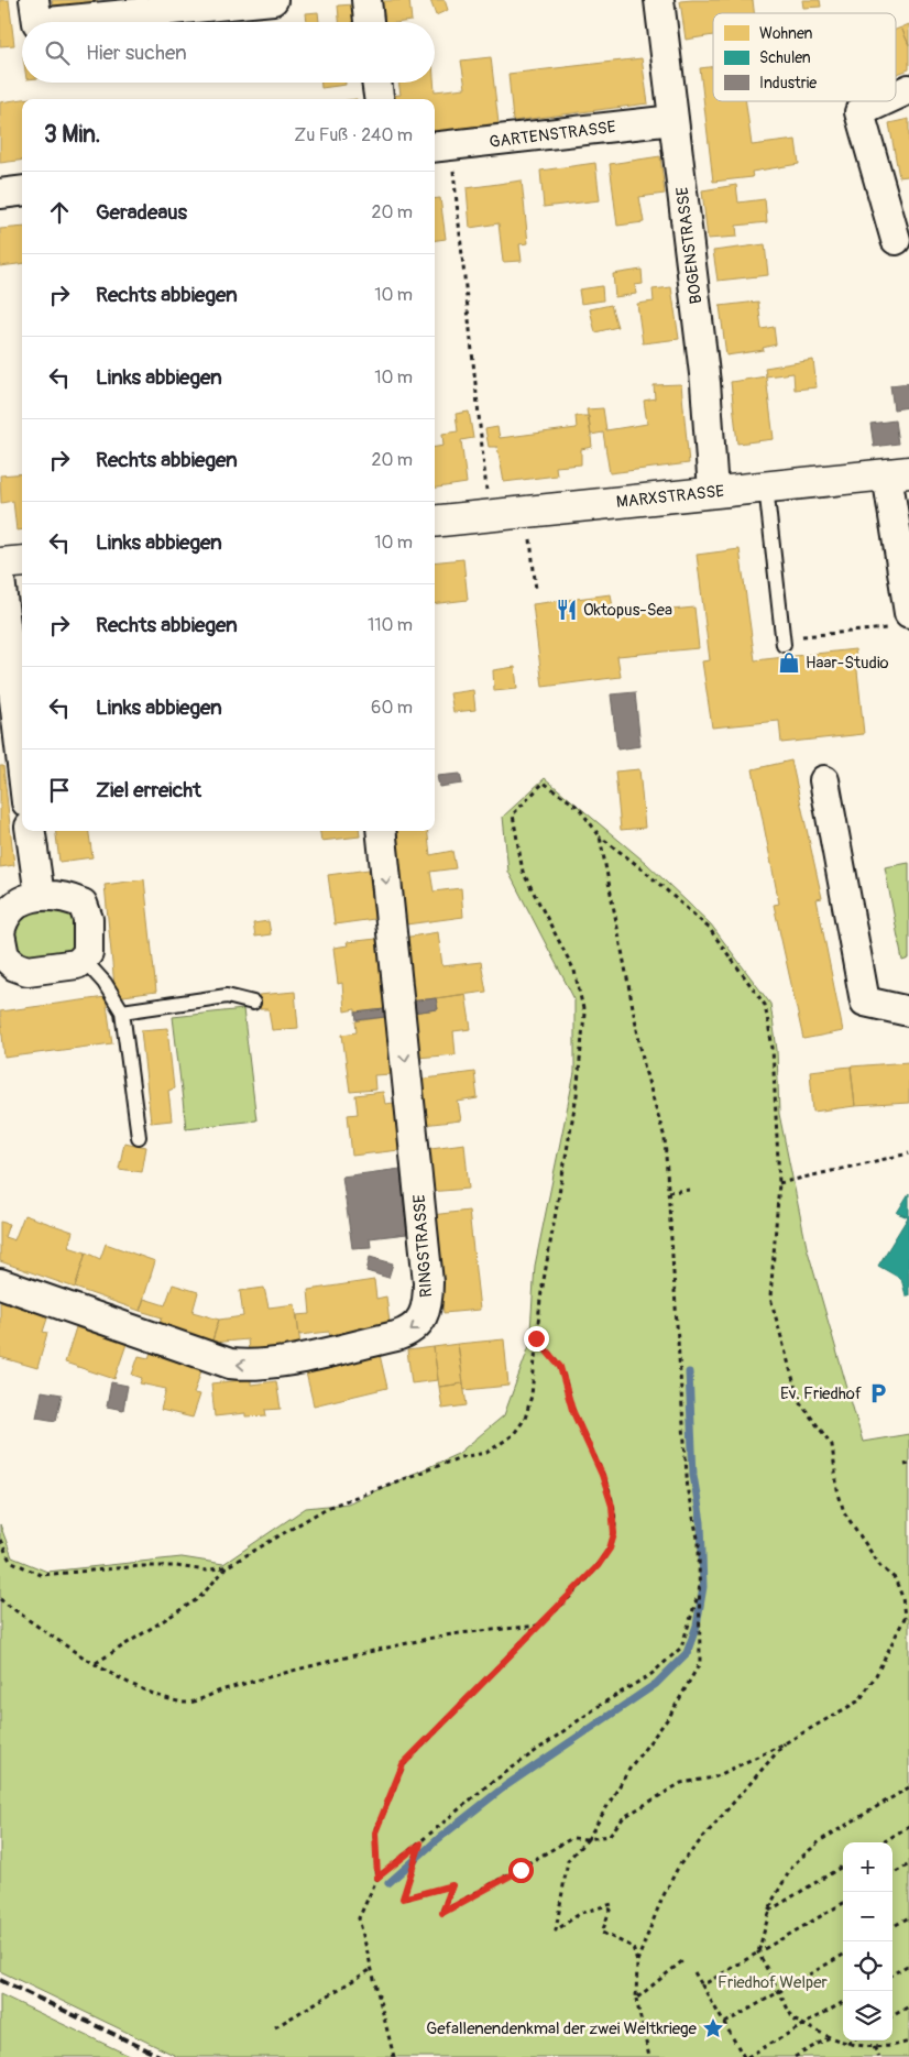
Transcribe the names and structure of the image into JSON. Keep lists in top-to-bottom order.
{
  "streets": {
    "street": [
      "GARTENSTRASSE",
      "BOGENSTRASSE",
      "MARXSTRASSE",
      "RINGSTRASSE"
    ]
  },
  "crossings": [
    ["GARTENSTRASSE", "BOGENSTRASSE"],
    ["BOGENSTRASSE", "MARXSTRASSE"]
  ],
  "parks": ["Friedhof Welper"],
  "places": {
    "restaurant": ["Oktopus-Sea"],
    "shop": ["Haar-Studio"],
    "parking": ["Ev. Friedhof"],
    "place": ["Gefallenendenkmal der zwei Weltkriege"]
  },
  "legend": ["Wohnen", "Schulen", "Industrie"],
  "page": {
    "search": "Hier suchen",
    "heading": ["3 Min.", "Zu Fuß · 240 m"],
    "list": [
      ["Geradeaus", "20 m"],
      ["Rechts abbiegen", "10 m"],
      ["Links abbiegen", "10 m"],
      ["Rechts abbiegen", "20 m"],
      ["Links abbiegen", "10 m"],
      ["Rechts abbiegen", "110 m"],
      ["Links abbiegen", "60 m"],
      "Ziel erreicht"
    ],
    "map_buttons": ["+", "−"]
  }
}
